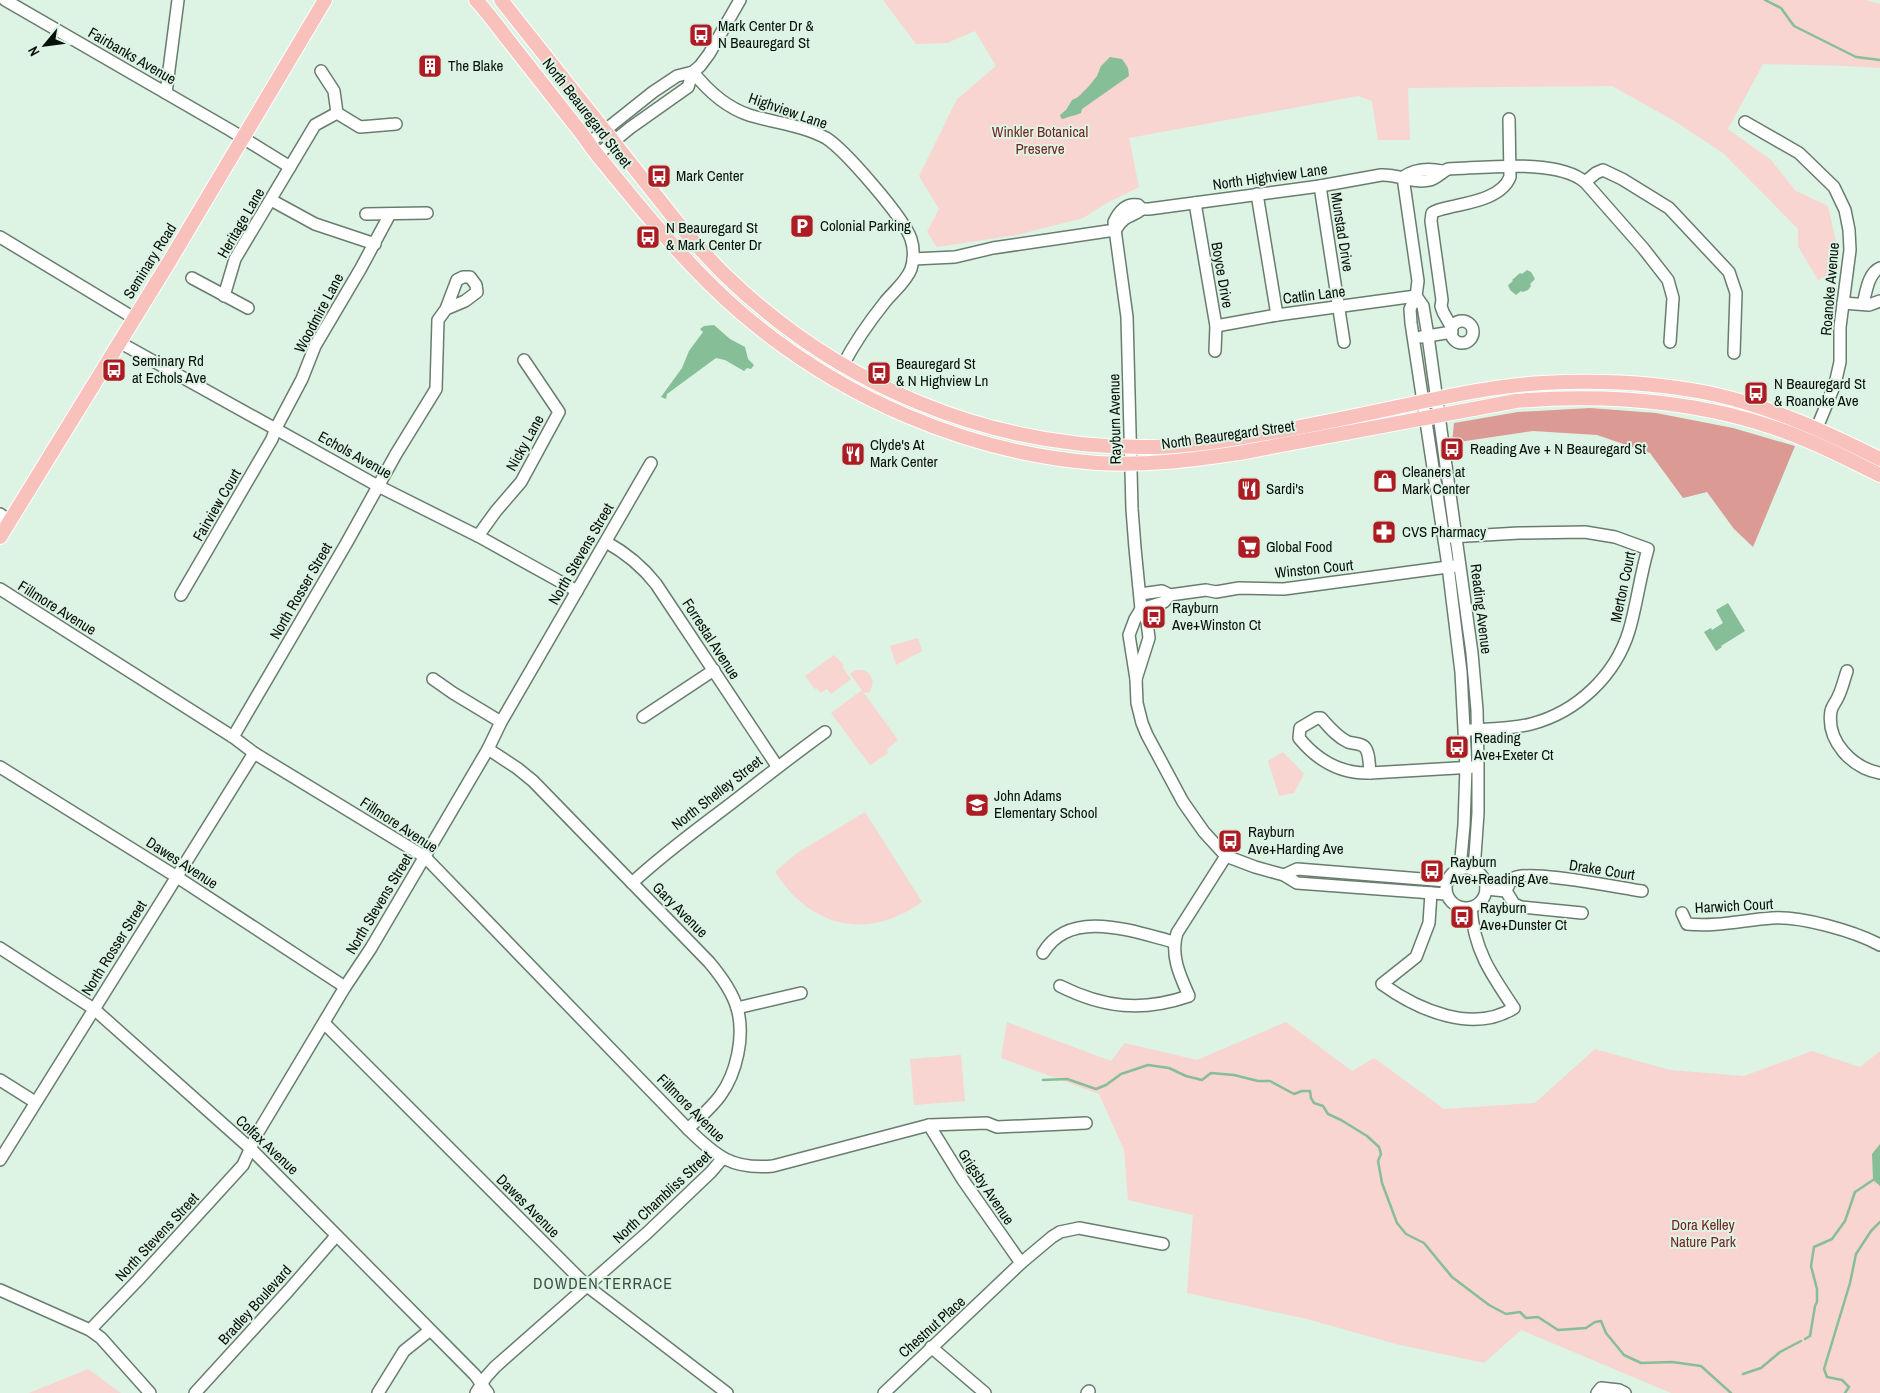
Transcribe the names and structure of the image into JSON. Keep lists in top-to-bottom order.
{
  "streets": {
    "main road": ["North Beauregard Street", "Seminary Road"],
    "street": [
      "Fairbanks Avenue",
      "Highview Lane",
      "North Highview Lane",
      "Heritage Lane",
      "Munstad Drive",
      "Boyce Drive",
      "Roanoke Avenue",
      "Catlin Lane",
      "Woodmire Lane",
      "Rayburn Avenue",
      "Nicky Lane",
      "Echols Avenue",
      "Fairview Court",
      "North Stevens Street",
      "Winston Court",
      "Merton Court",
      "North Rosser Street",
      "Fillmore Avenue",
      "Reading Avenue",
      "Forrestal Avenue",
      "North Shelley Street",
      "Dawes Avenue",
      "Drake Court",
      "Harwich Court",
      "Gary Avenue",
      "Colfax Avenue",
      "Grigsby Avenue",
      "North Chambliss Street",
      "Bradley Boulevard",
      "Chestnut Place"
    ]
  },
  "crossings": [
    ["Fairbanks Avenue", "Seminary Road"],
    ["North Beauregard Street", "Roanoke Avenue"],
    ["North Beauregard Street", "Rayburn Avenue"],
    ["North Beauregard Street", "Reading Avenue"],
    ["North Highview Lane", "Munstad Drive"],
    ["North Highview Lane", "Boyce Drive"],
    ["North Highview Lane", "Rayburn Avenue"],
    ["North Highview Lane", "Reading Avenue"],
    ["Munstad Drive", "Catlin Lane"],
    ["Seminary Road", "Echols Avenue"],
    ["Boyce Drive", "Catlin Lane"],
    ["Catlin Lane", "Reading Avenue"],
    ["Woodmire Lane", "Echols Avenue"],
    ["Woodmire Lane", "Fairview Court"],
    ["Rayburn Avenue", "Winston Court"],
    ["Rayburn Avenue", "Reading Avenue"],
    ["Nicky Lane", "Echols Avenue"],
    ["Echols Avenue", "Fairview Court"],
    ["Echols Avenue", "North Stevens Street"],
    ["Echols Avenue", "North Rosser Street"],
    ["North Stevens Street", "Fillmore Avenue"],
    ["North Stevens Street", "Forrestal Avenue"],
    ["North Stevens Street", "Dawes Avenue"],
    ["North Stevens Street", "Gary Avenue"],
    ["North Stevens Street", "Colfax Avenue"],
    ["Winston Court", "Reading Avenue"],
    ["Merton Court", "Reading Avenue"],
    ["North Rosser Street", "Fillmore Avenue"],
    ["North Rosser Street", "Dawes Avenue"],
    ["North Rosser Street", "Colfax Avenue"],
    ["Fillmore Avenue", "Gary Avenue"],
    ["Fillmore Avenue", "North Chambliss Street"],
    ["Forrestal Avenue", "North Shelley Street"],
    ["North Shelley Street", "Gary Avenue"],
    ["Dawes Avenue", "North Chambliss Street"],
    ["Colfax Avenue", "North Chambliss Street"],
    ["Colfax Avenue", "Bradley Boulevard"],
    ["Grigsby Avenue", "North Chambliss Street"],
    ["Grigsby Avenue", "Chestnut Place"]
  ],
  "districts": ["DOWDEN TERRACE"],
  "parks": ["Winkler Botanical Preserve", "Dora Kelley Nature Park"],
  "places": {
    "bus stop": [
      "Mark Center Dr & N Beauregard St",
      "Mark Center",
      "N Beauregard St & Mark Center Dr",
      "Seminary Rd at Echols Ave",
      "Beauregard St & N Highview Ln",
      "N Beauregard St & Roanoke Ave",
      "Reading Ave + N Beauregard St",
      "Rayburn Ave+Winston Ct",
      "Reading Ave+Exeter Ct",
      "Rayburn Ave+Harding Ave",
      "Rayburn Ave+Reading Ave",
      "Rayburn Ave+Dunster Ct"
    ],
    "building": ["The Blake"],
    "parking": ["Colonial Parking"],
    "restaurant": ["Clyde's At Mark Center", "Sardi's"],
    "shop": ["Cleaners at Mark Center"],
    "pharmacy": ["CVS Pharmacy"],
    "supermarket": ["Global Food"],
    "school or university": ["John Adams Elementary School"]
  },
  "north": "bottom left"
}
